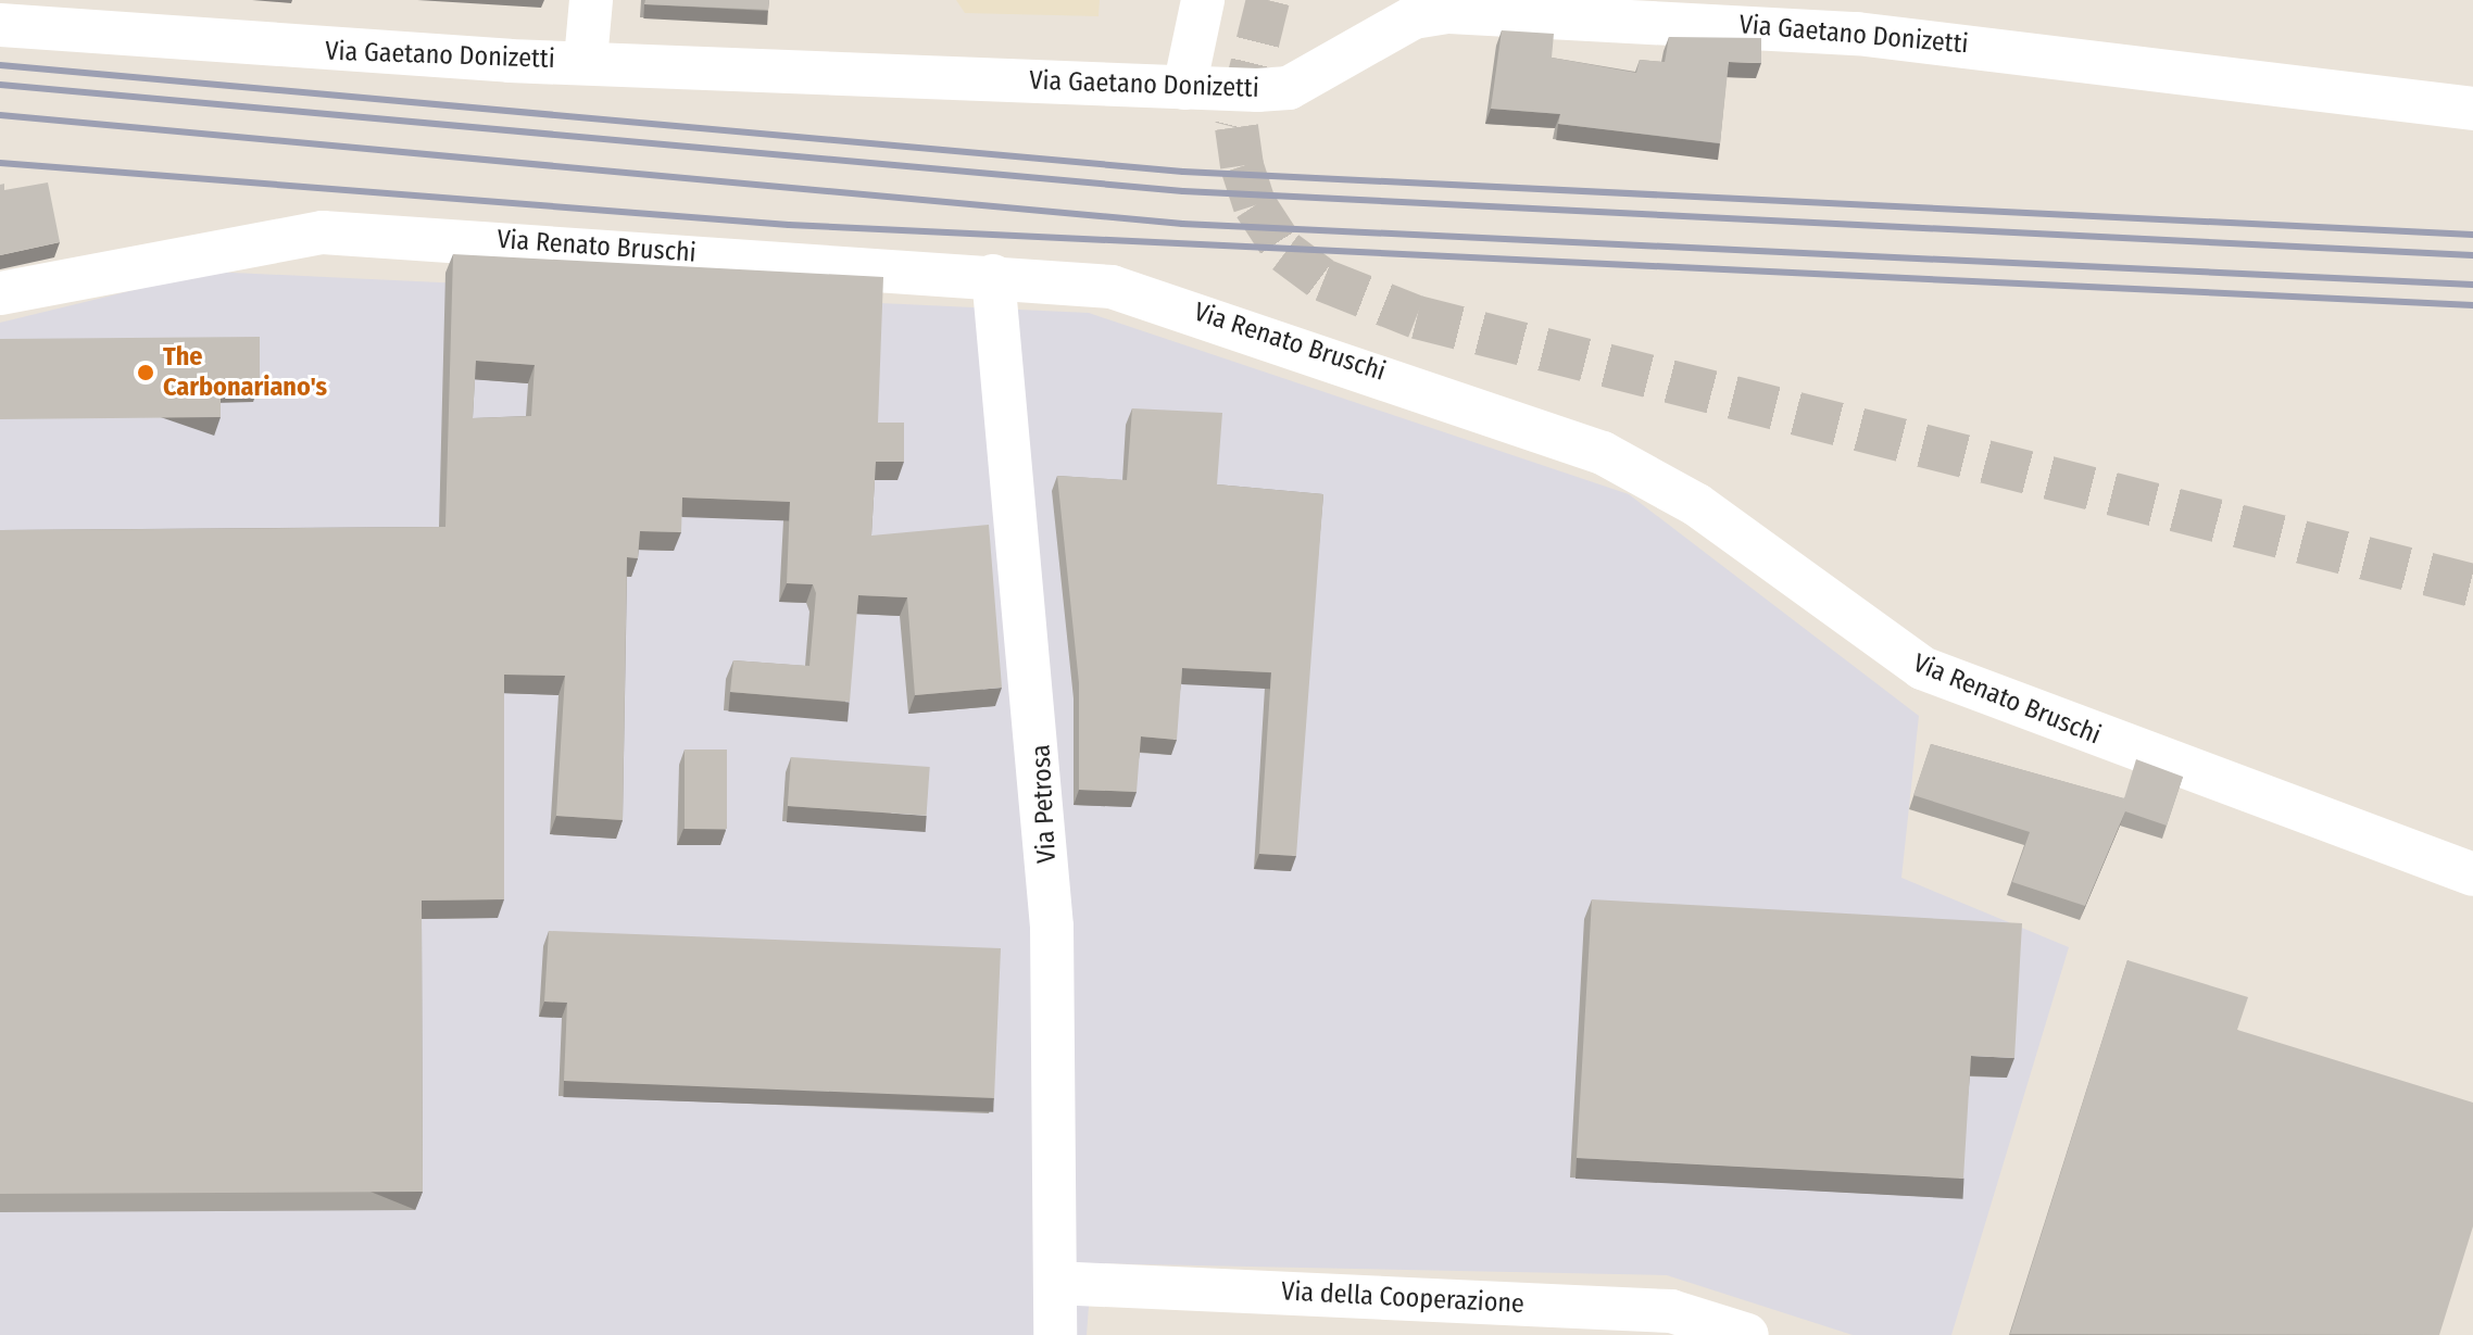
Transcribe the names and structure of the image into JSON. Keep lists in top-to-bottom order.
{
  "streets": {
    "street": [
      "Via Gaetano Donizetti",
      "Via Renato Bruschi",
      "Via Petrosa",
      "Via della Cooperazione"
    ]
  },
  "crossings": [
    ["Via Renato Bruschi", "Via Petrosa"],
    ["Via Petrosa", "Via della Cooperazione"]
  ],
  "places": ["The Carbonariano's"]
}
